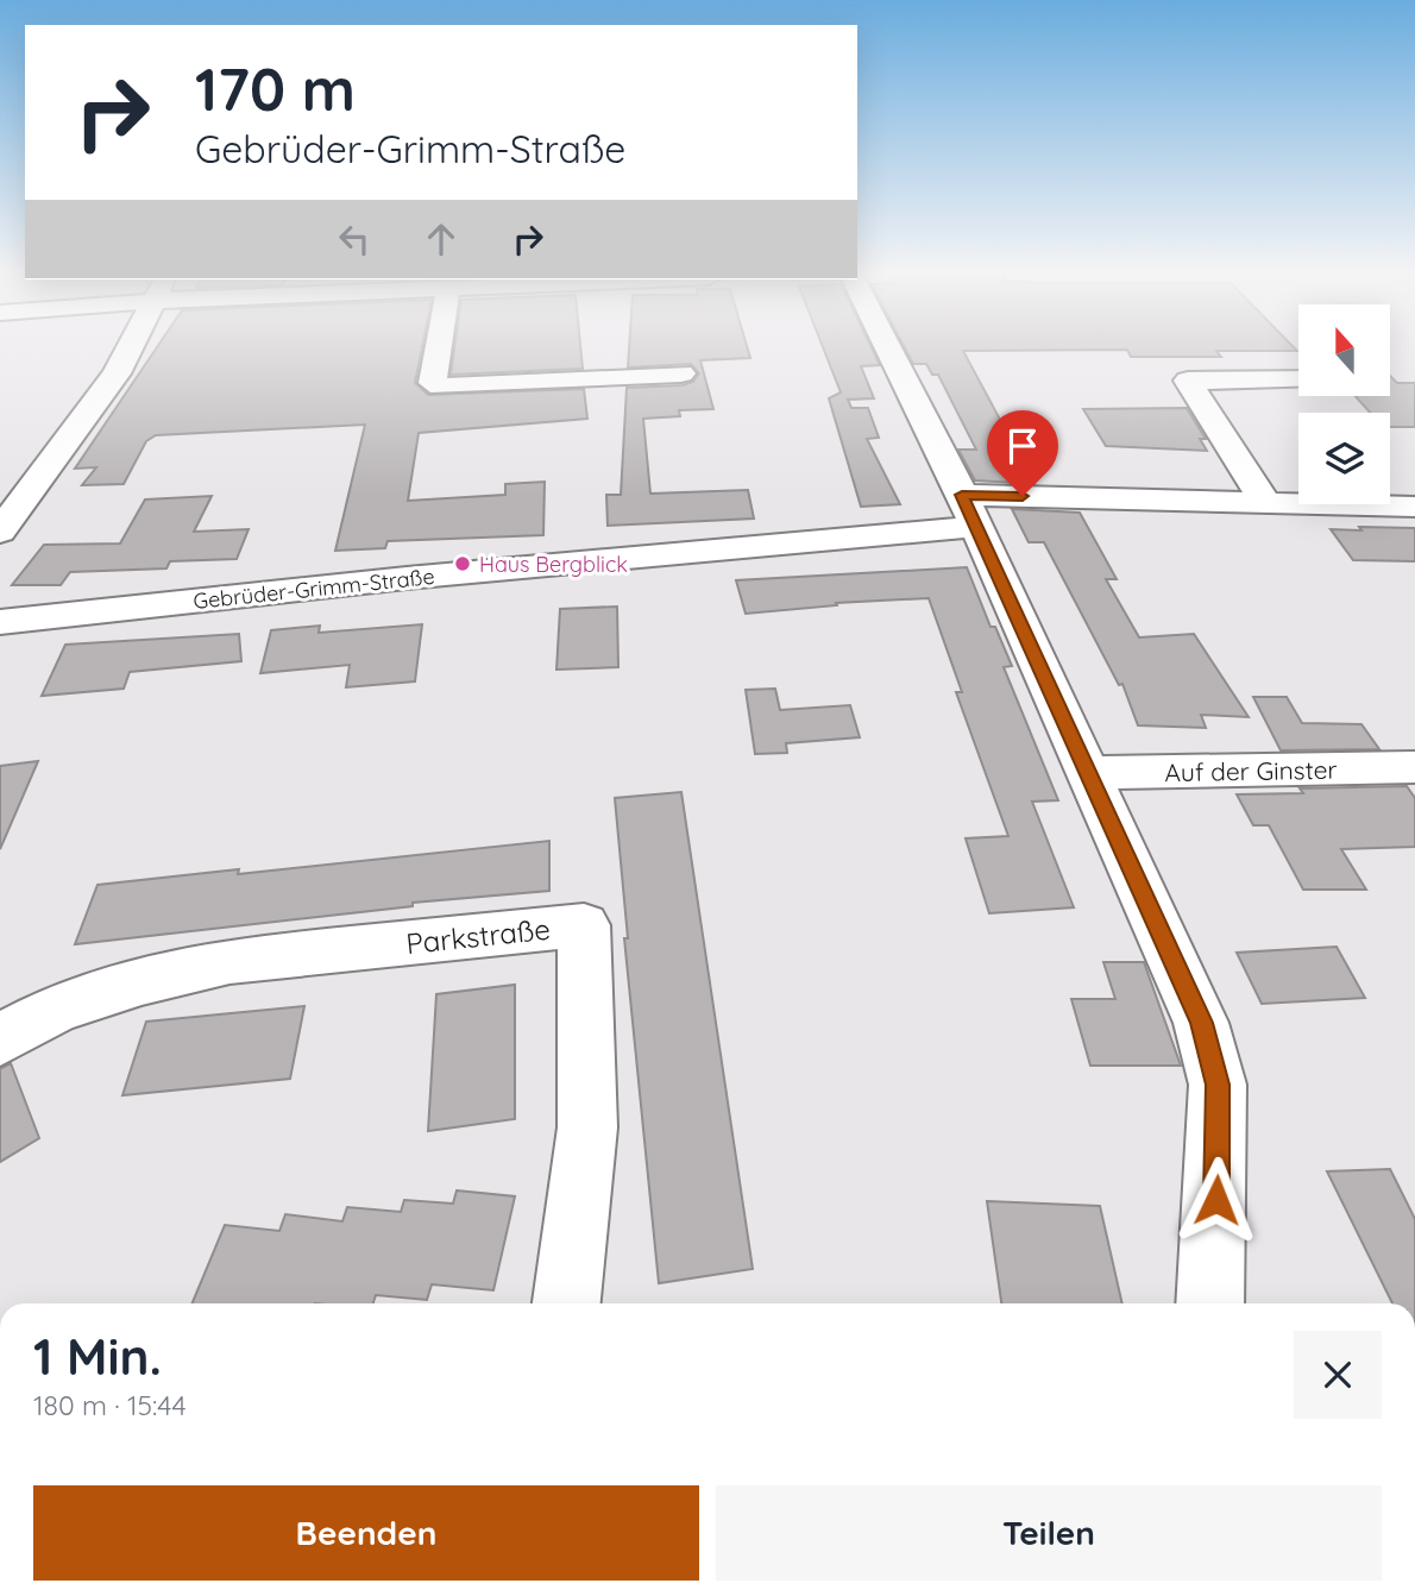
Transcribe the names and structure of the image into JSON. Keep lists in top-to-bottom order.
{
  "streets": {
    "street": ["Gebrüder-Grimm-Straße", "Auf der Ginster", "Parkstraße"]
  },
  "places": ["Haus Bergblick"],
  "north": "top",
  "page": {
    "turn": ["170 m", "Gebrüder-Grimm-Straße"],
    "heading": ["1 Min.", "180 m · 15:44"],
    "buttons": ["Beenden", "Teilen"]
  }
}
